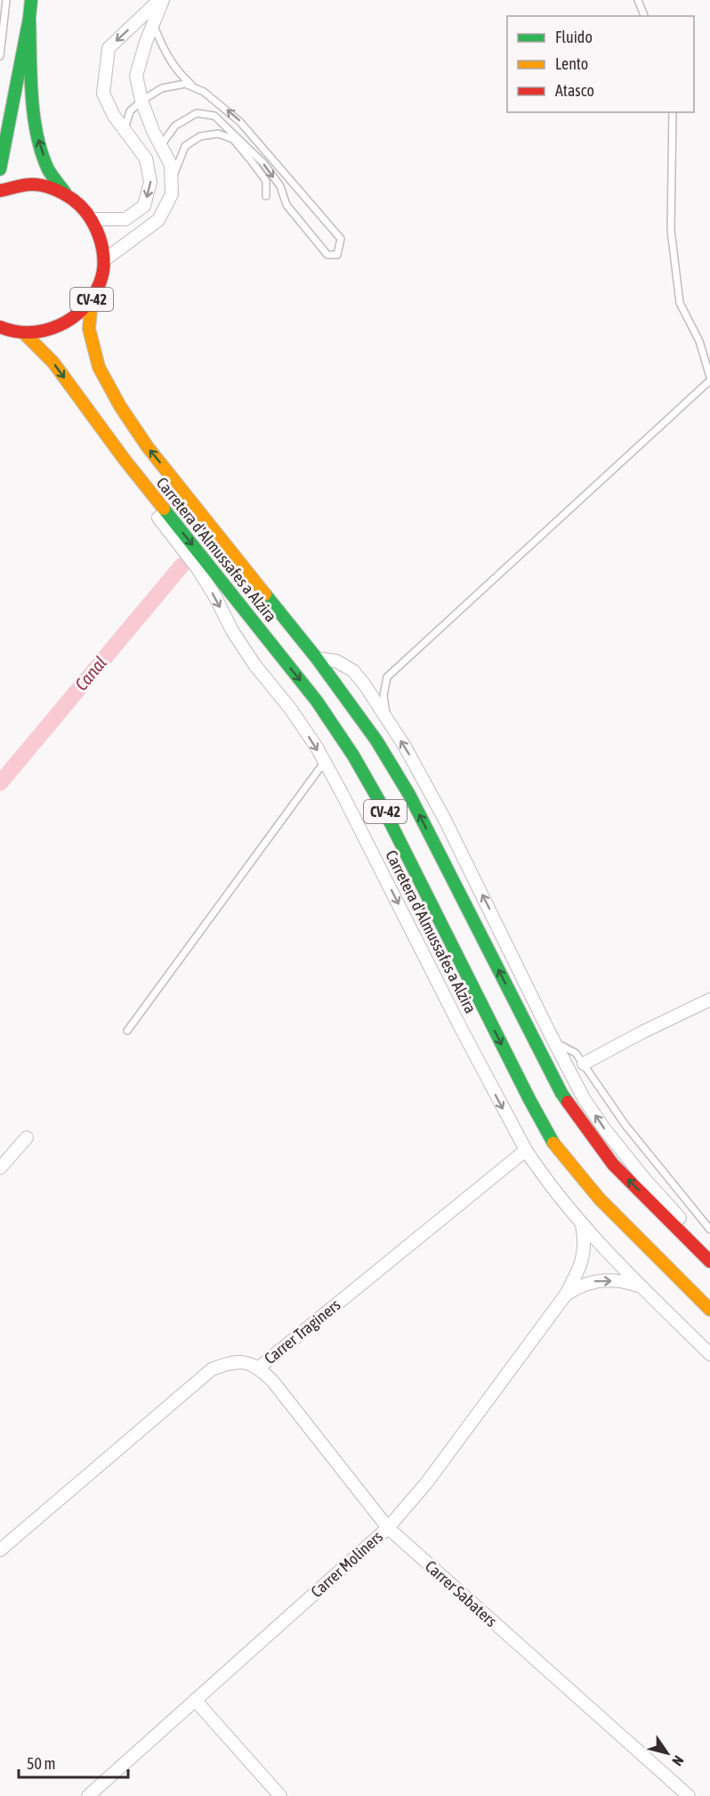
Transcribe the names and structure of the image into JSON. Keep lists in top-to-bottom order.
{
  "streets": {
    "main road": ["CV-42", "Carretera d'Almussafes a Alzira"],
    "street": ["Carrer Traginers", "Carrer Moliners", "Carrer Sabaters"]
  },
  "crossings": [
    ["CV-42", "Carretera d'Almussafes a Alzira"],
    ["Carretera d'Almussafes a Alzira", "Carrer Traginers"],
    ["Carretera d'Almussafes a Alzira", "Carrer Moliners"],
    ["Carrer Traginers", "Carrer Sabaters"],
    ["Carrer Moliners", "Carrer Sabaters"]
  ],
  "water": ["Canal"],
  "legend": ["Fluido", "Lento", "Atasco"],
  "scale_bar": "50 m",
  "north": "bottom right"
}
